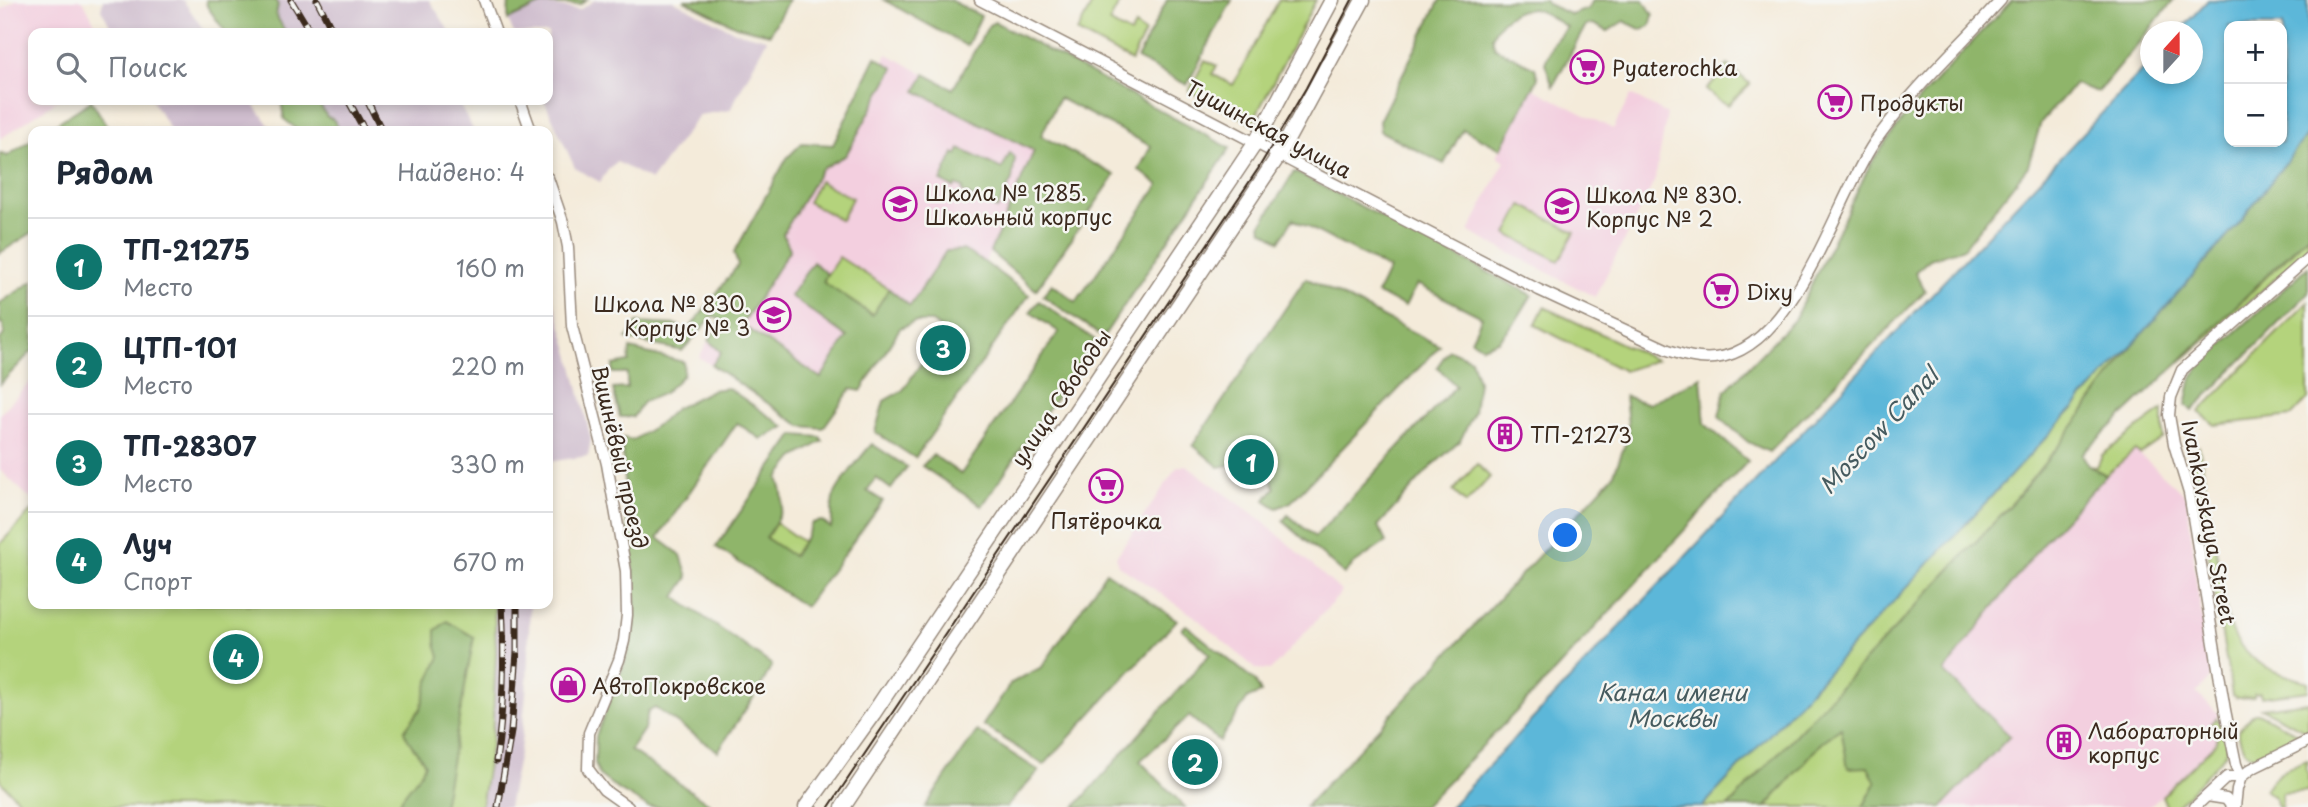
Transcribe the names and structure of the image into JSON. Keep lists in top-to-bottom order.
{
  "streets": {
    "main road": ["улица Свободы"],
    "street": ["Тушинская улица", "Вишнёвый проезд", "Ivankovskaya Street"]
  },
  "crossings": [
    ["Тушинская улица", "улица Свободы"]
  ],
  "water": ["Moscow Canal", "Канал имени Москвы"],
  "places": {
    "supermarket": [
      "Pyaterochka",
      "Продукты",
      "Dixy",
      "Пятёрочка"
    ],
    "school or university": ["Школа № 1285. Школьный корпус", "Школа № 830. Корпус № 2", "Школа № 830. Корпус № 3"],
    "building": ["ТП-21273", "Лабораторный корпус"],
    "shop": ["АвтоПокровское"]
  },
  "north": "top",
  "page": {
    "map_buttons": ["+", "−"],
    "search": "Поиск",
    "heading": ["Рядом", "Найдено: 4"],
    "list": [
      {
        "mark": "1",
        "name": "ТП-21275",
        "note": "Место",
        "value": "160 m"
      },
      {
        "mark": "2",
        "name": "ЦТП-101",
        "note": "Место",
        "value": "220 m"
      },
      {
        "mark": "3",
        "name": "ТП-28307",
        "note": "Место",
        "value": "330 m"
      },
      {
        "mark": "4",
        "name": "Луч",
        "note": "Спорт",
        "value": "670 m"
      }
    ],
    "pins": [
      "3",
      "1",
      "4",
      "2"
    ]
  }
}
